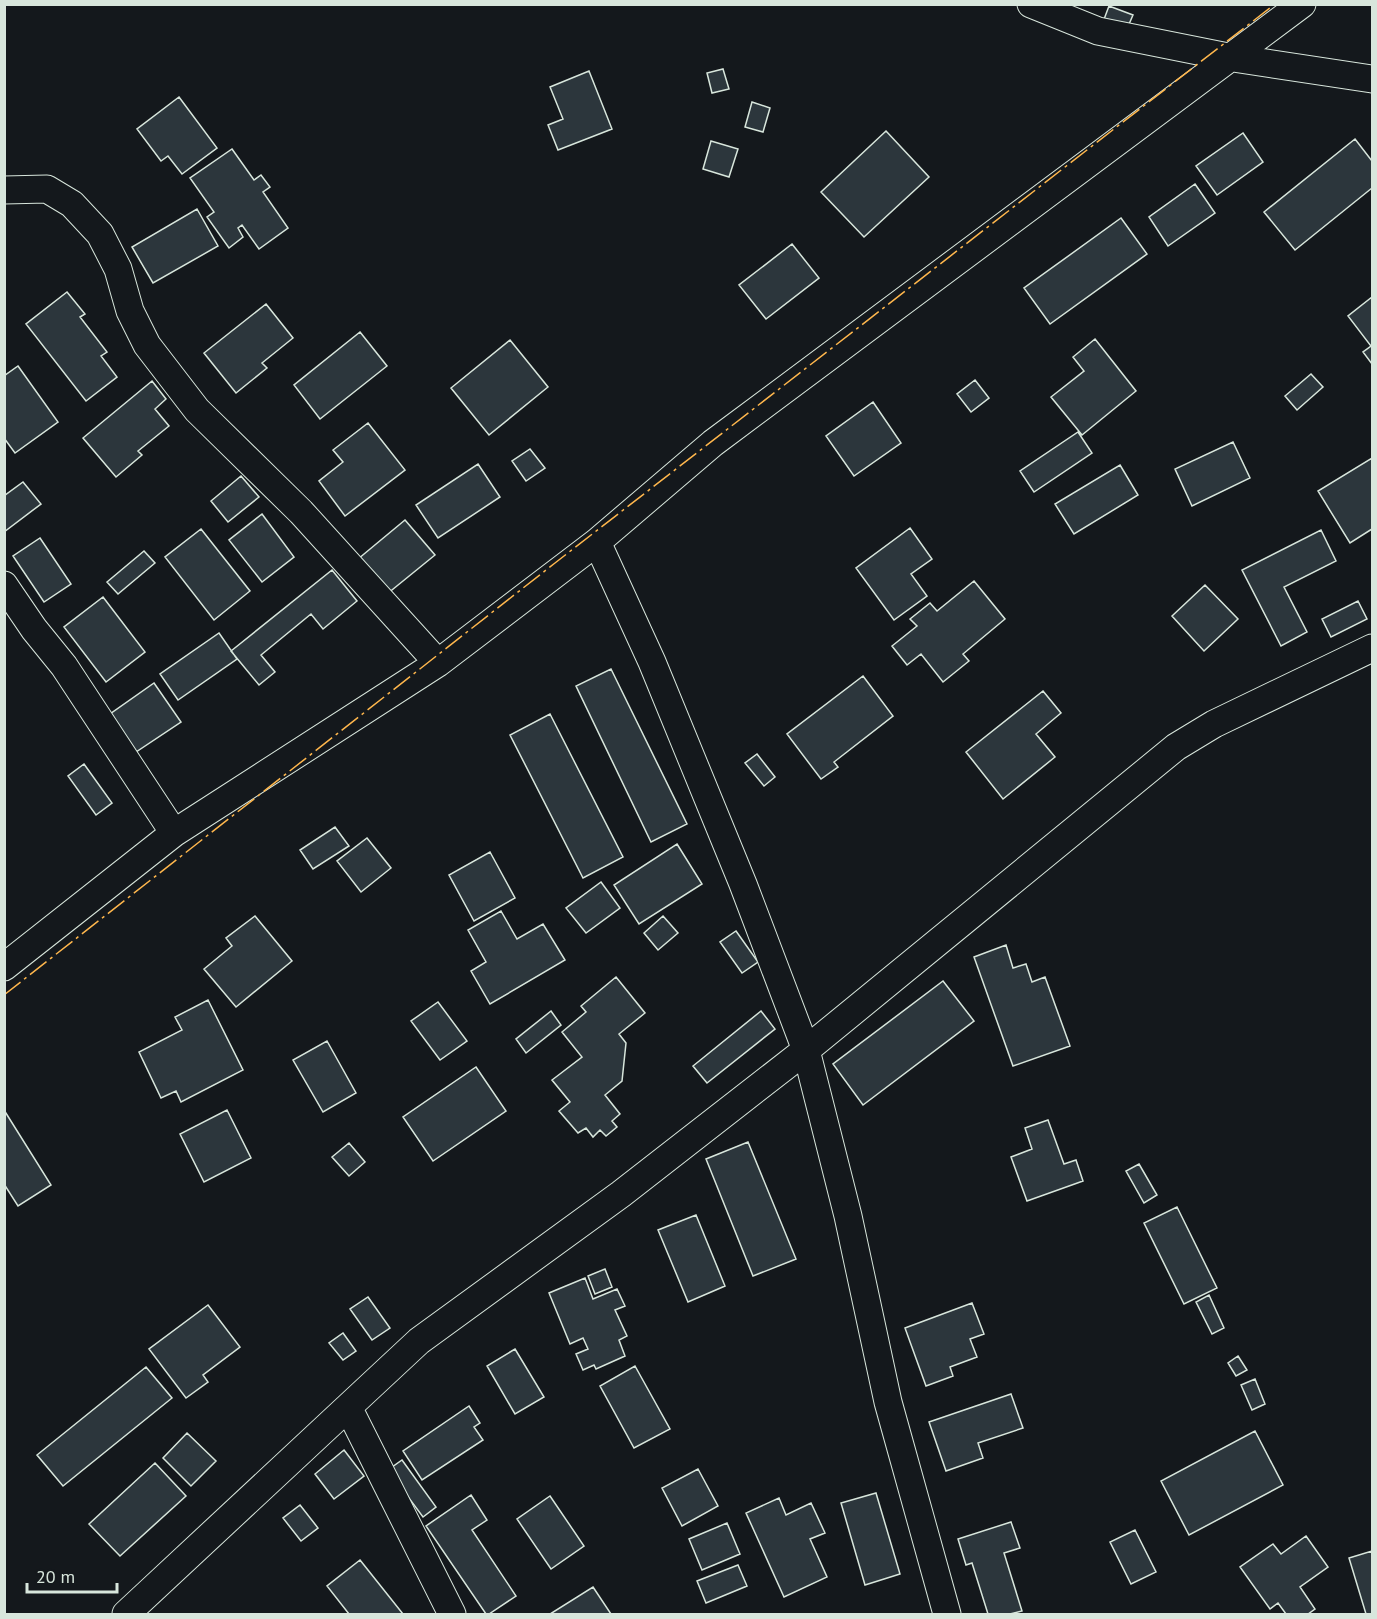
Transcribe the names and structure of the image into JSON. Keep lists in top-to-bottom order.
{
  "scale_bar": "20 m"
}
